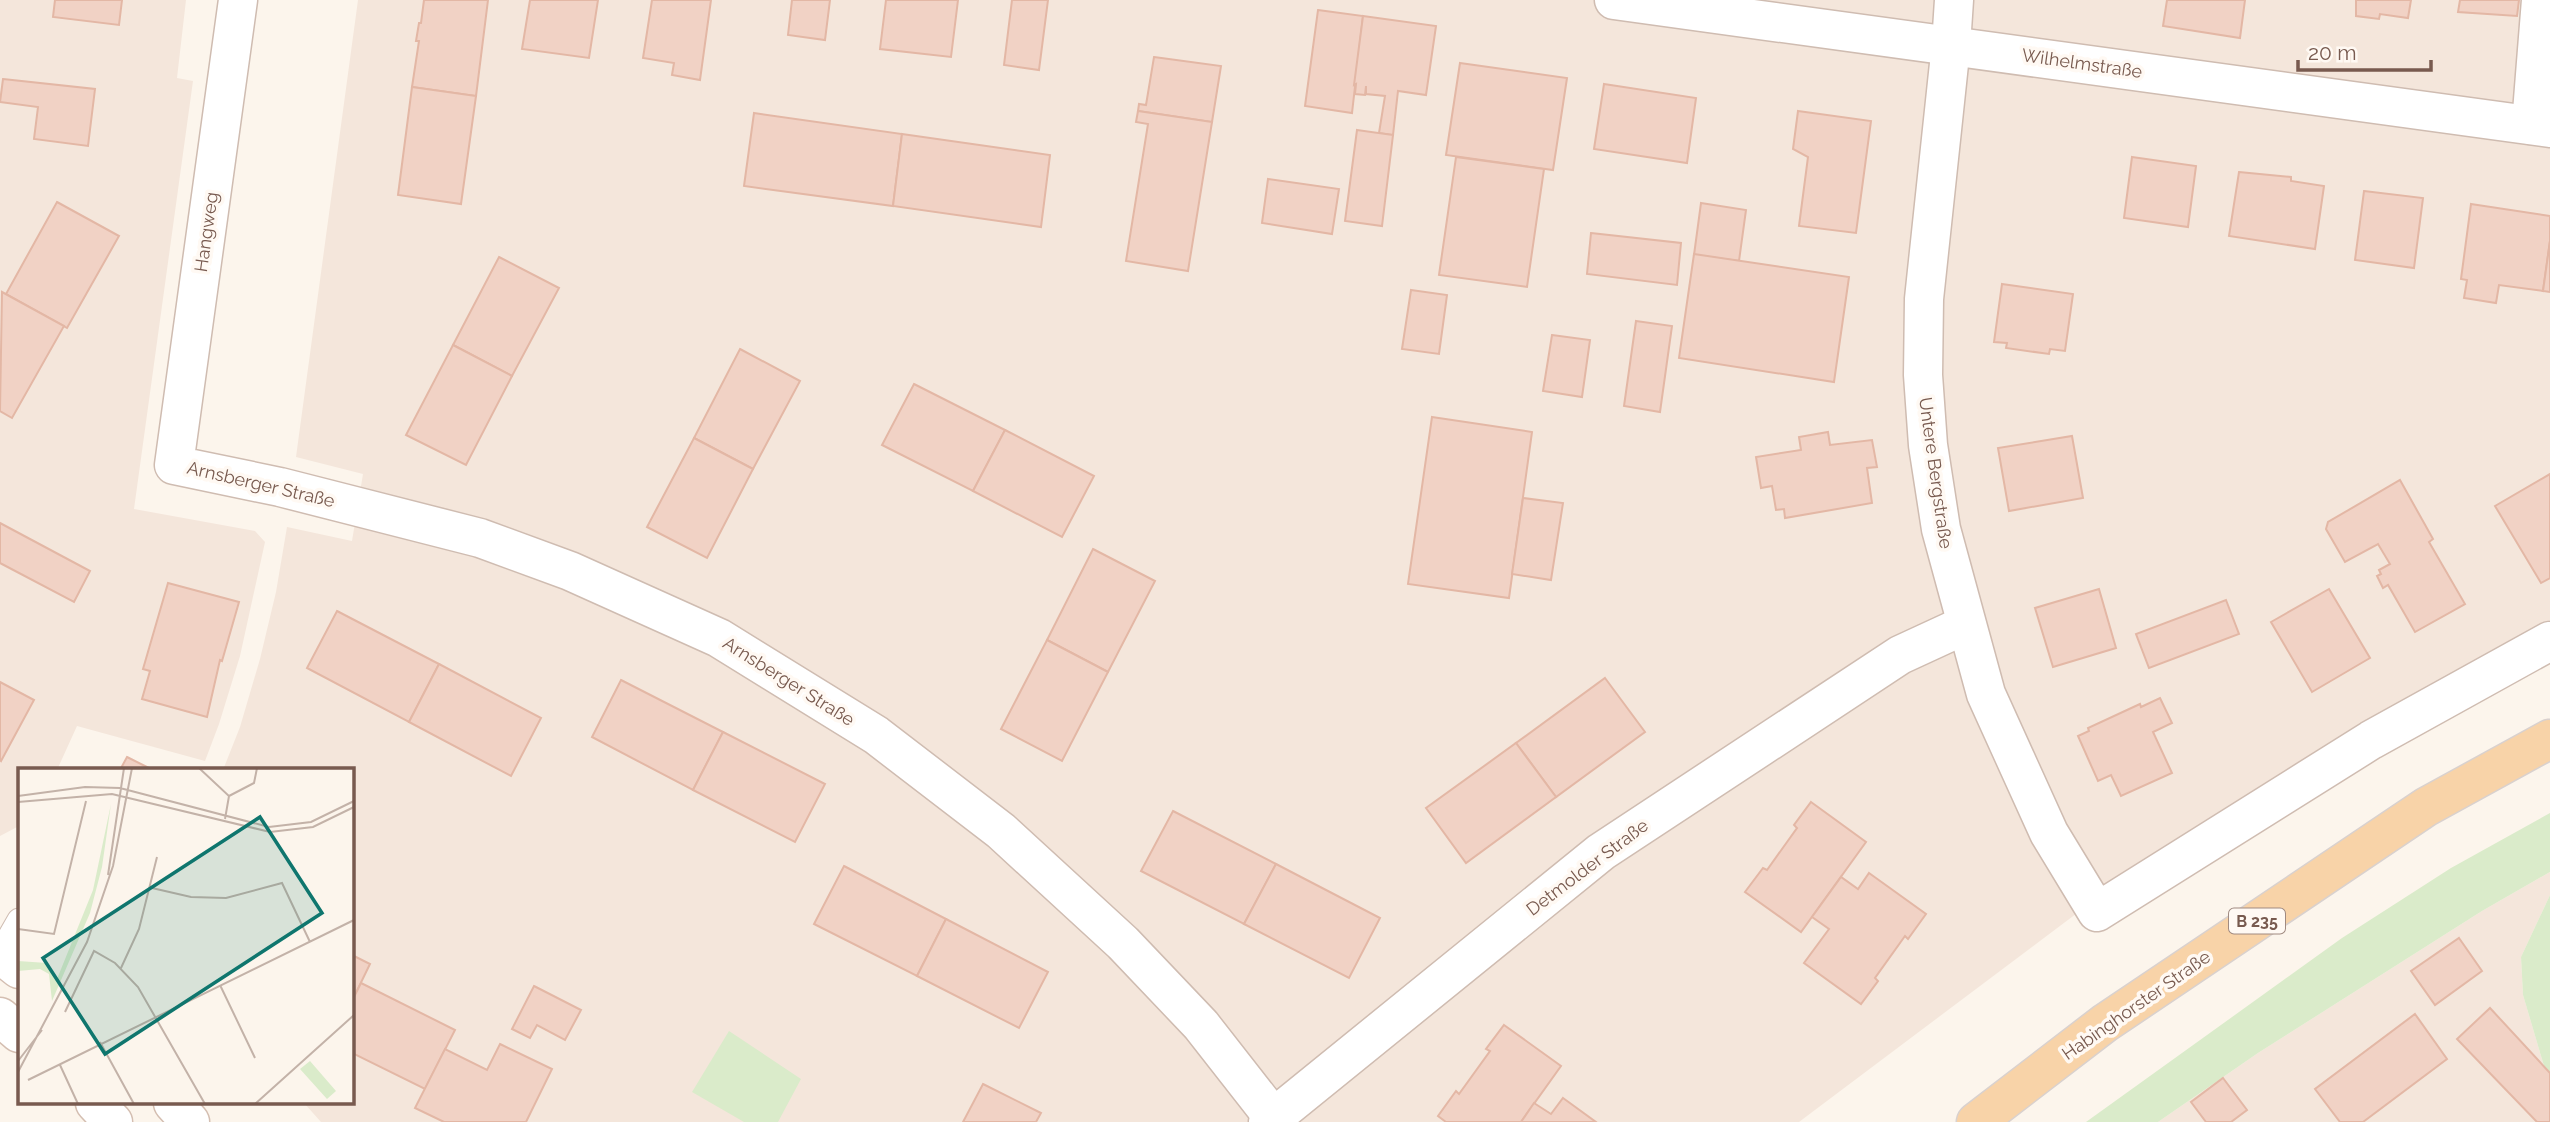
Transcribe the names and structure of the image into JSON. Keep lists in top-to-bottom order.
{
  "streets": {
    "main road": ["B 235", "Habinghorster Straße"],
    "street": [
      "Wilhelmstraße",
      "Hangweg",
      "Untere Bergstraße",
      "Arnsberger Straße",
      "Detmolder Straße"
    ]
  },
  "crossings": [
    ["Wilhelmstraße", "Untere Bergstraße"],
    ["Hangweg", "Arnsberger Straße"],
    ["Untere Bergstraße", "Detmolder Straße"],
    ["Arnsberger Straße", "Detmolder Straße"]
  ],
  "scale_bar": "20 m"
}
